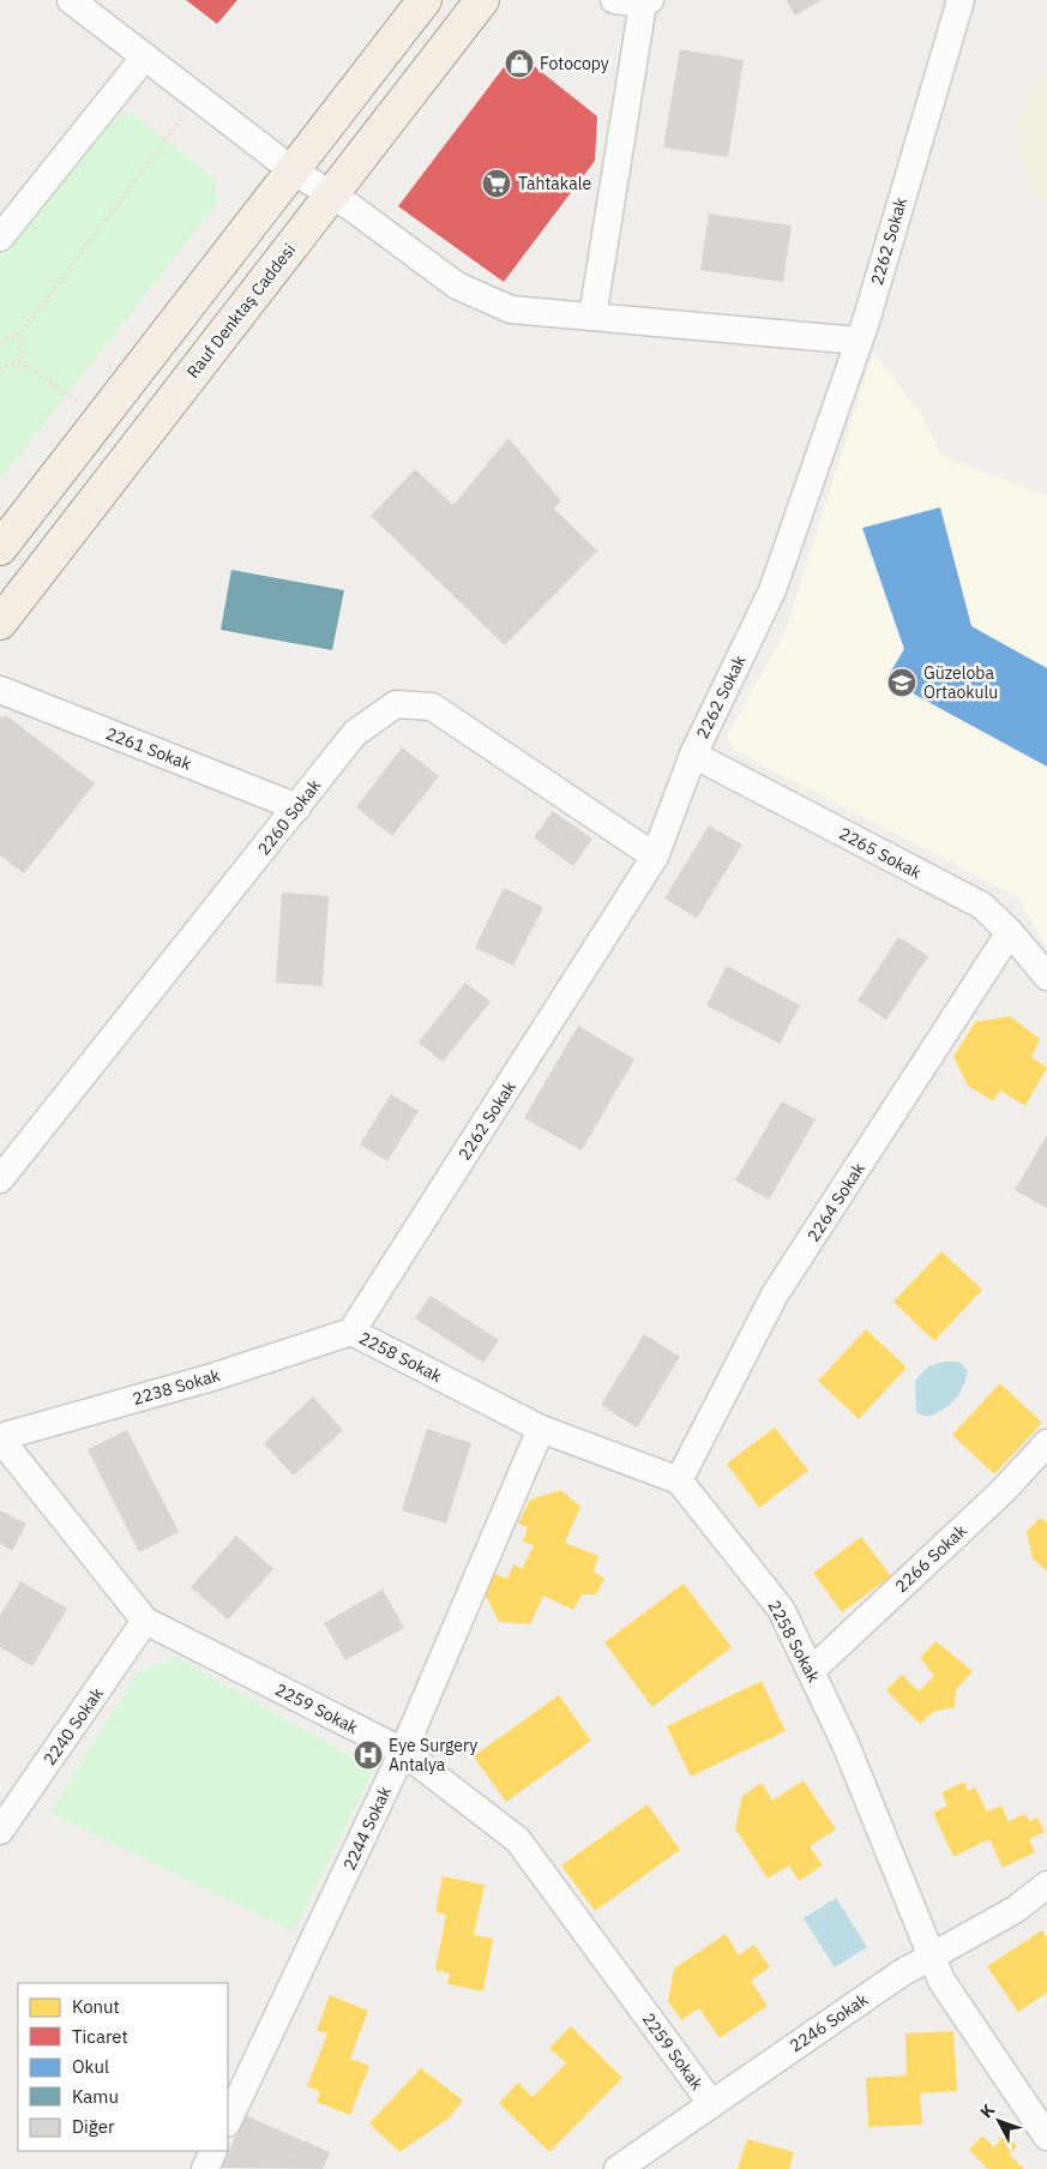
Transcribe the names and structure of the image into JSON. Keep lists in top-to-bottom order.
{
  "streets": {
    "main road": ["Rauf Denktaş Caddesi"],
    "street": [
      "2262 Sokak",
      "2261 Sokak",
      "2260 Sokak",
      "2265 Sokak",
      "2264 Sokak",
      "2258 Sokak",
      "2238 Sokak",
      "2266 Sokak",
      "2259 Sokak",
      "2240 Sokak",
      "2244 Sokak",
      "2246 Sokak"
    ]
  },
  "crossings": [
    ["2262 Sokak", "2260 Sokak"],
    ["2262 Sokak", "2265 Sokak"],
    ["2262 Sokak", "2258 Sokak"],
    ["2262 Sokak", "2238 Sokak"],
    ["2261 Sokak", "2260 Sokak"],
    ["2265 Sokak", "2264 Sokak"],
    ["2264 Sokak", "2258 Sokak"],
    ["2258 Sokak", "2238 Sokak"],
    ["2258 Sokak", "2266 Sokak"],
    ["2258 Sokak", "2244 Sokak"],
    ["2258 Sokak", "2246 Sokak"],
    ["2238 Sokak", "2259 Sokak"],
    ["2259 Sokak", "2240 Sokak"],
    ["2259 Sokak", "2244 Sokak"],
    ["2259 Sokak", "2246 Sokak"]
  ],
  "places": {
    "shop": ["Fotocopy"],
    "supermarket": ["Tahtakale"],
    "school or university": ["Güzeloba Ortaokulu"],
    "hospital": ["Eye Surgery Antalya"]
  },
  "legend": [
    "Konut",
    "Ticaret",
    "Okul",
    "Kamu",
    "Diğer"
  ],
  "north": "top left"
}
